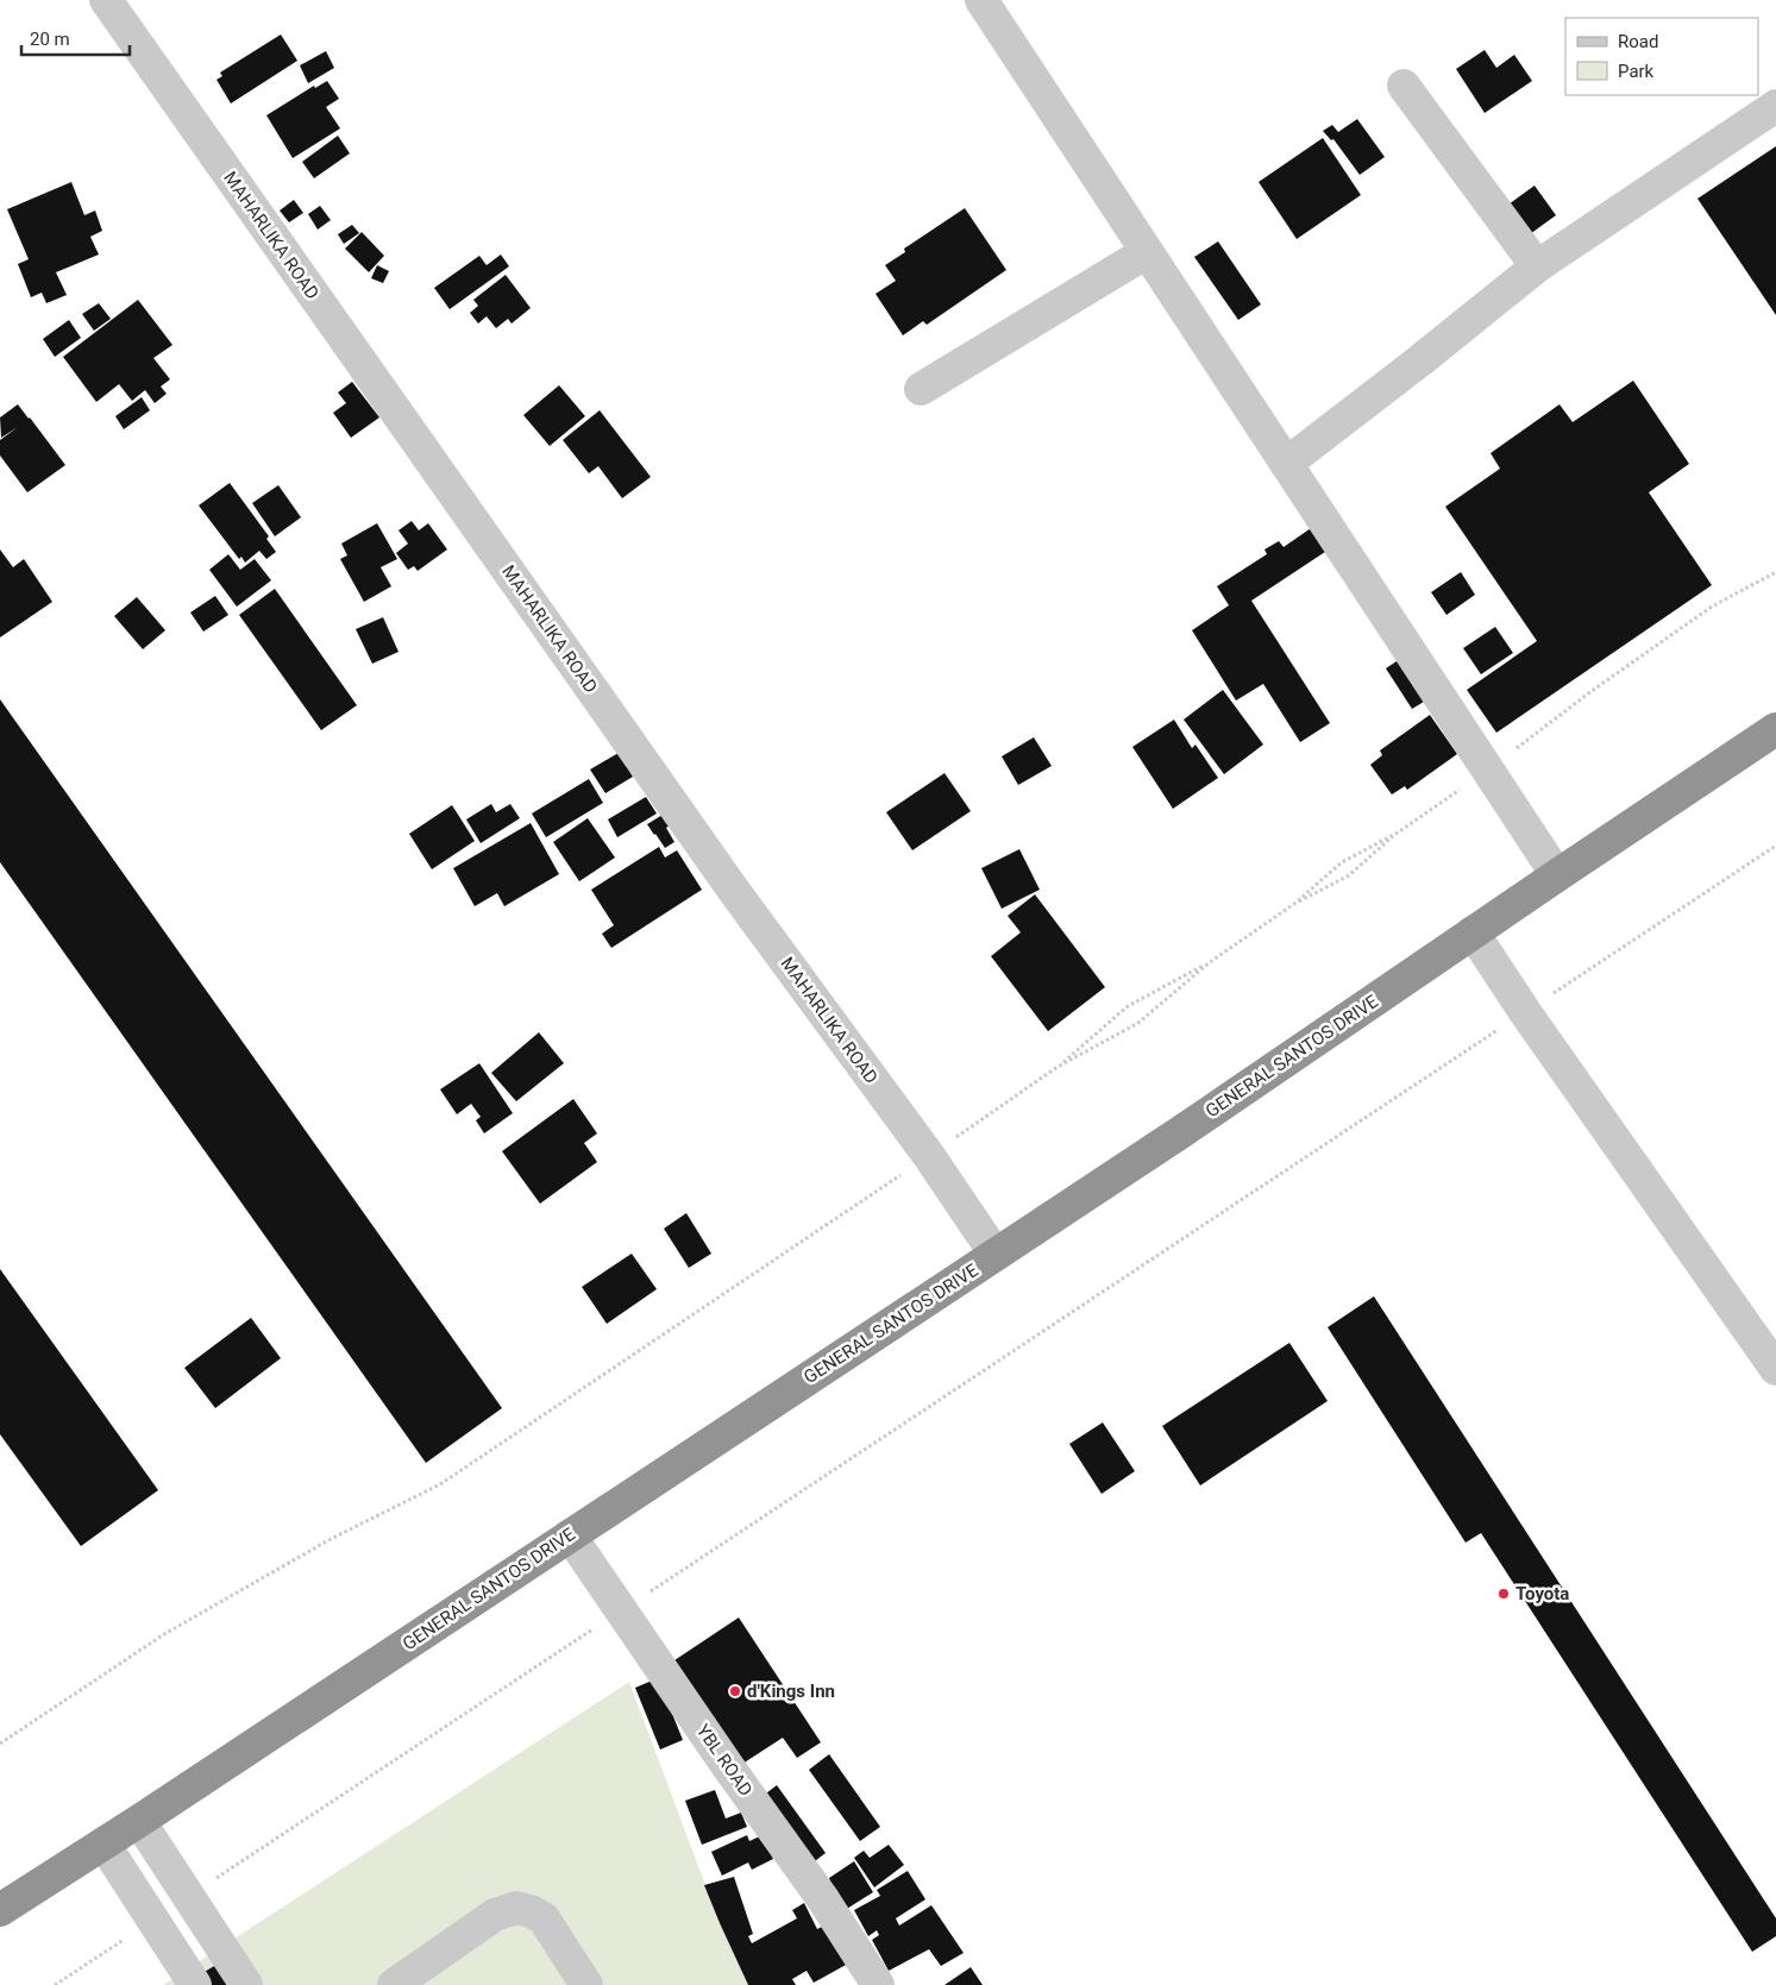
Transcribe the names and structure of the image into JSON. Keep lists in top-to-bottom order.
{
  "streets": {
    "highway": ["GENERAL SANTOS DRIVE"],
    "street": ["MAHARLIKA ROAD", "YBL ROAD"]
  },
  "crossings": [
    ["MAHARLIKA ROAD", "GENERAL SANTOS DRIVE"],
    ["GENERAL SANTOS DRIVE", "YBL ROAD"]
  ],
  "places": ["Toyota", "d'Kings Inn"],
  "legend": ["Road", "Park"],
  "scale_bar": "20 m"
}
